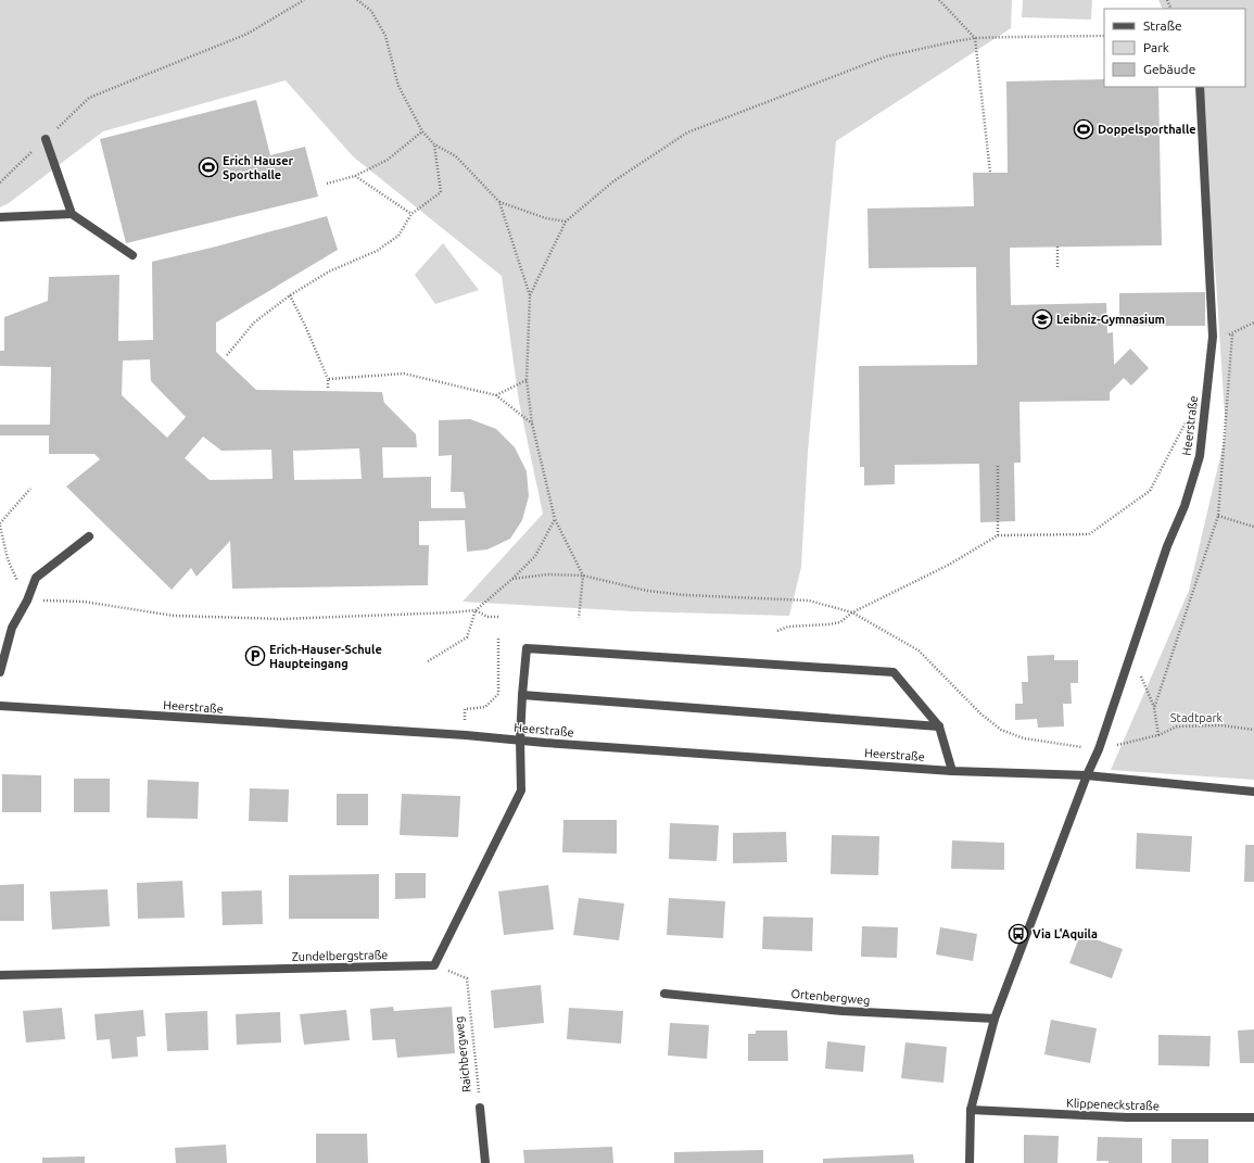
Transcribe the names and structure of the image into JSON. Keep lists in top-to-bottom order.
{
  "streets": {
    "street": [
      "Heerstraße",
      "Zundelbergstraße",
      "Ortenbergweg",
      "Raichbergweg",
      "Klippeneckstraße"
    ]
  },
  "crossings": [
    ["Zundelbergstraße", "Raichbergweg"]
  ],
  "parks": ["Stadtpark"],
  "places": {
    "sports": ["Doppelsporthalle", "Erich Hauser Sporthalle"],
    "school or university": ["Leibniz-Gymnasium"],
    "parking": ["Erich-Hauser-Schule Haupteingang"],
    "bus stop": ["Via L'Aquila"]
  },
  "legend": ["Straße", "Park", "Gebäude"]
}
